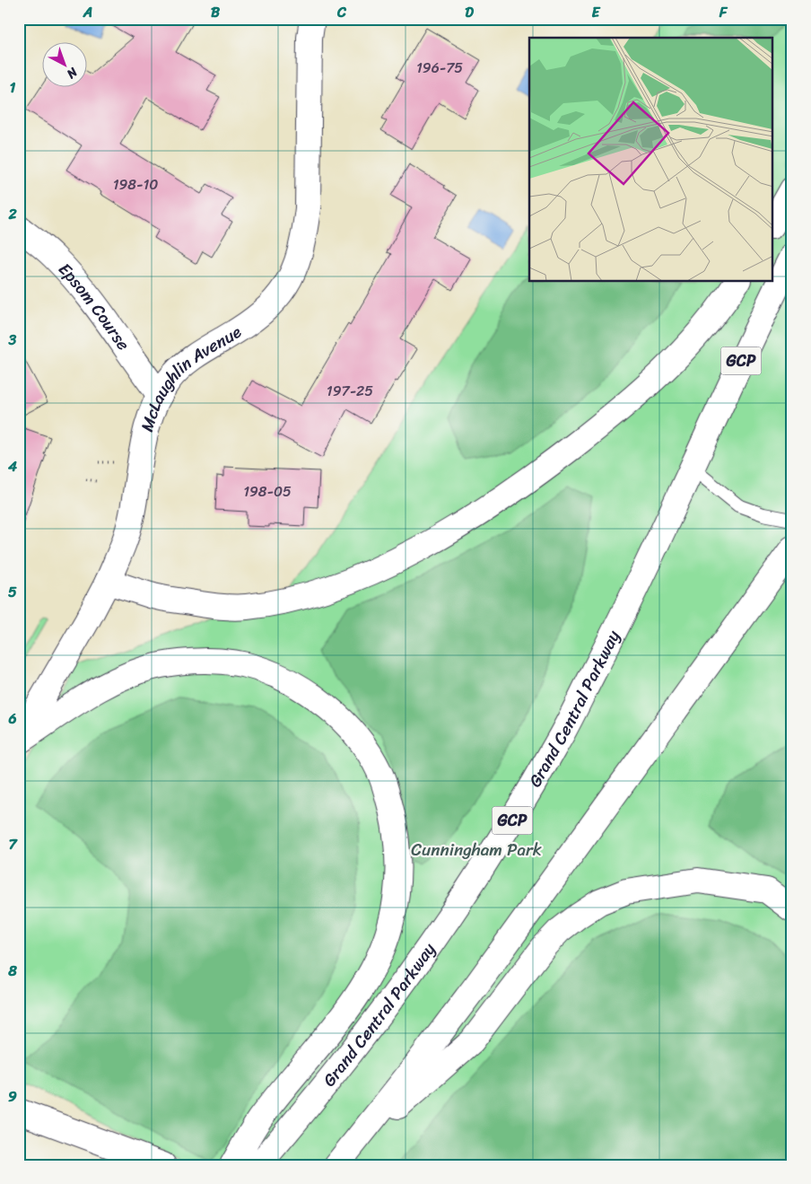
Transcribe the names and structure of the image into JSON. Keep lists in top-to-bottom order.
{
  "streets": {
    "main road": [
      "Epsom Course",
      "GCP",
      "McLaughlin Avenue",
      "Grand Central Parkway"
    ]
  },
  "crossings": [
    ["Epsom Course", "McLaughlin Avenue"]
  ],
  "parks": ["Cunningham Park"],
  "house_numbers": [
    "196-75",
    "198-10",
    "197-25",
    "198-05"
  ],
  "north": "bottom right",
  "grid": {
    "columns": [
      "A",
      "B",
      "C",
      "D",
      "E",
      "F"
    ],
    "rows": [
      "1",
      "2",
      "3",
      "4",
      "5",
      "6",
      "7",
      "8",
      "9"
    ]
  }
}
